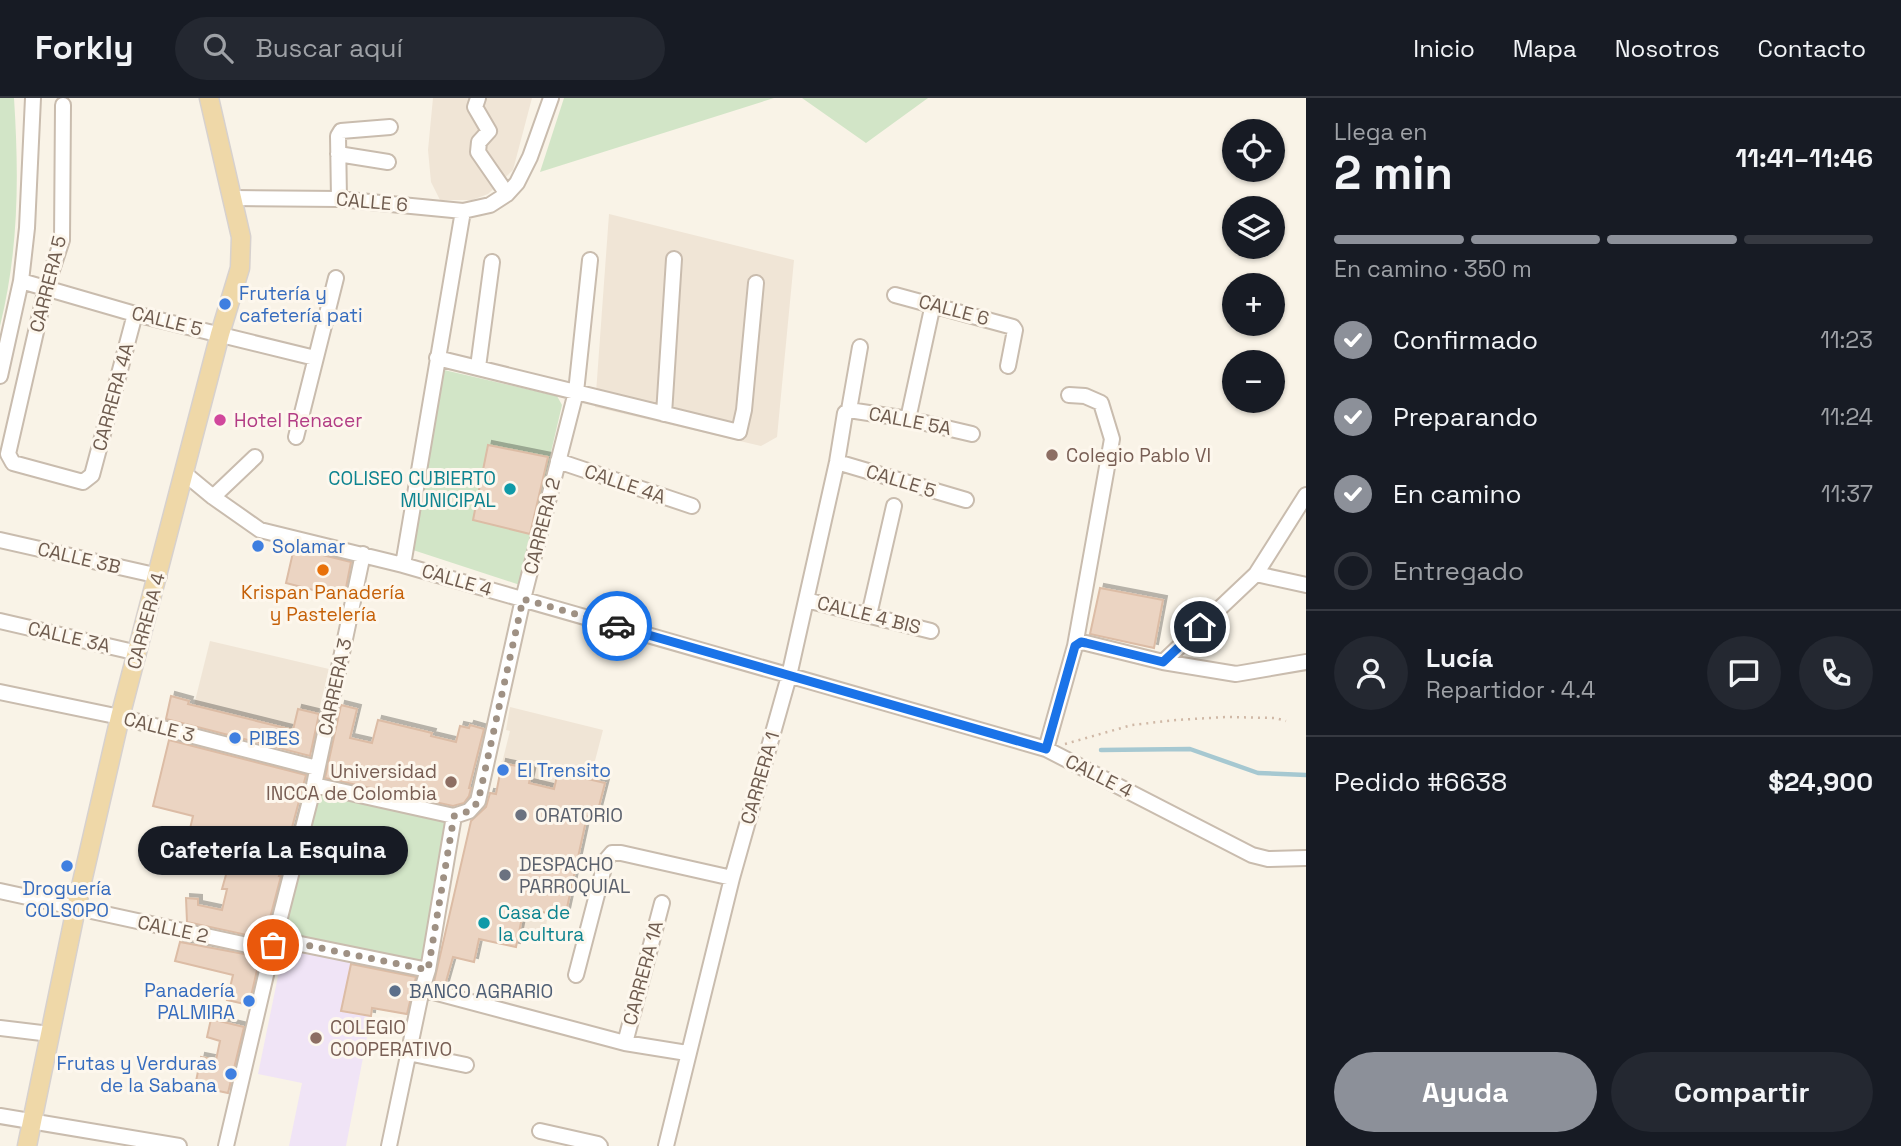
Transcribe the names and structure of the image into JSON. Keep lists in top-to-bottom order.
{
  "streets": {
    "main road": ["CARRERA 4"],
    "street": [
      "CALLE 6",
      "CARRERA 5",
      "CALLE 5",
      "CARRERA 4A",
      "CALLE 5A",
      "CALLE 4A",
      "CARRERA 2",
      "CALLE 3B",
      "CALLE 4",
      "CALLE 4 BIS",
      "CALLE 3A",
      "CARRERA 3",
      "CALLE 3",
      "CARRERA 1",
      "CALLE 2",
      "CARRERA 1A"
    ]
  },
  "crossings": [
    ["CALLE 6", "CARRERA 4"],
    ["CARRERA 5", "CALLE 5"],
    ["CARRERA 5", "CARRERA 4A"],
    ["CALLE 5", "CARRERA 4A"],
    ["CALLE 5", "CARRERA 4"],
    ["CALLE 5", "CARRERA 1"],
    ["CALLE 5A", "CARRERA 1"],
    ["CALLE 4A", "CARRERA 2"],
    ["CARRERA 2", "CALLE 4"],
    ["CALLE 3B", "CARRERA 4"],
    ["CALLE 4", "CARRERA 4"],
    ["CALLE 4", "CARRERA 3"],
    ["CALLE 4", "CARRERA 1"],
    ["CALLE 4 BIS", "CARRERA 1"],
    ["CARRERA 4", "CALLE 3A"],
    ["CARRERA 4", "CALLE 3"],
    ["CARRERA 4", "CALLE 2"],
    ["CARRERA 3", "CALLE 3"],
    ["CARRERA 3", "CALLE 2"]
  ],
  "places": [
    "Frutería y cafetería pati",
    "Hotel Renacer",
    "Colegio Pablo VI",
    "COLISEO CUBIERTO MUNICIPAL",
    "Solamar",
    "Krispan Panadería y Pastelería",
    "PIBES",
    "El Trensito",
    "Universidad INCCA de Colombia",
    "ORATORIO",
    "Droguería COLSOPO",
    "DESPACHO PARROQUIAL",
    "Casa de la cultura",
    "Cafetería La Esquina",
    "BANCO AGRARIO",
    "Panadería PALMIRA",
    "COLEGIO COOPERATIVO",
    "Frutas y Verduras de la Sabana"
  ],
  "page": {
    "header": "Forkly",
    "search": "Buscar aquí",
    "nav": [
      "Inicio",
      "Mapa",
      "Nosotros",
      "Contacto"
    ],
    "heading": ["2 min", "Llega en", "11:41–11:46"],
    "panel": [
      "Lucía",
      "Repartidor · 4.4",
      "Pedido #6638",
      "$24,900"
    ],
    "map_buttons": ["+", "−"],
    "bar": "En camino · 350 m",
    "list": [
      ["Confirmado", "11:23"],
      ["Preparando", "11:24"],
      ["En camino", "11:37"],
      "Entregado"
    ],
    "bubble": "Cafetería La Esquina",
    "buttons": ["Ayuda", "Compartir"]
  }
}
